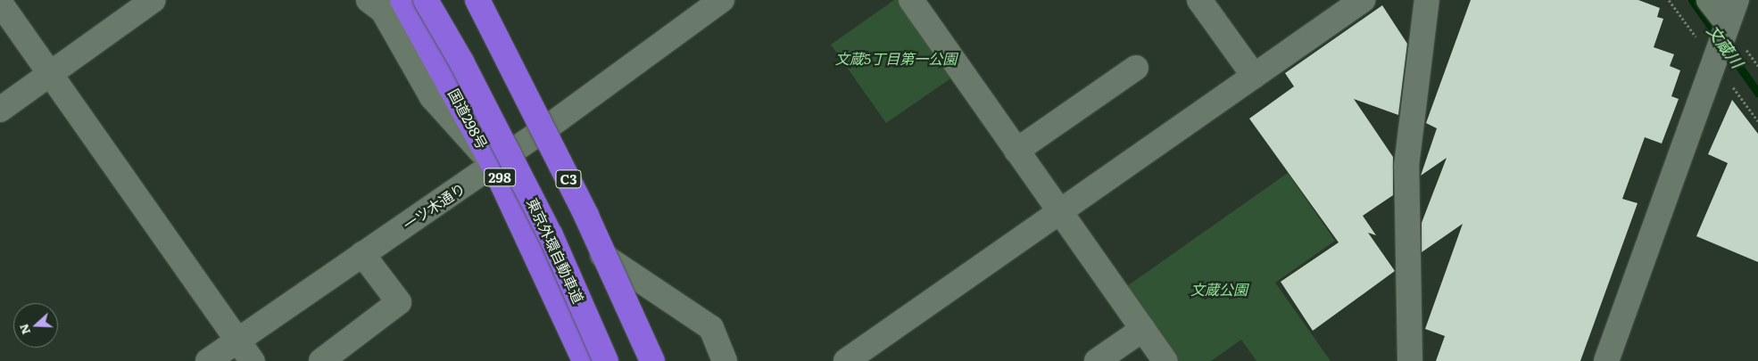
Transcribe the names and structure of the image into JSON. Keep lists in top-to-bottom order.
{
  "streets": {
    "highway": [
      "国道298号",
      "298",
      "C3",
      "東京外環自動車道"
    ],
    "street": ["一ツ木通り"]
  },
  "crossings": [
    ["国道298号", "一ツ木通り"],
    ["国道298号", "東京外環自動車道"]
  ],
  "water": ["文蔵川"],
  "parks": ["文蔵5丁目第一公園", "文蔵公園"],
  "north": "left"
}
